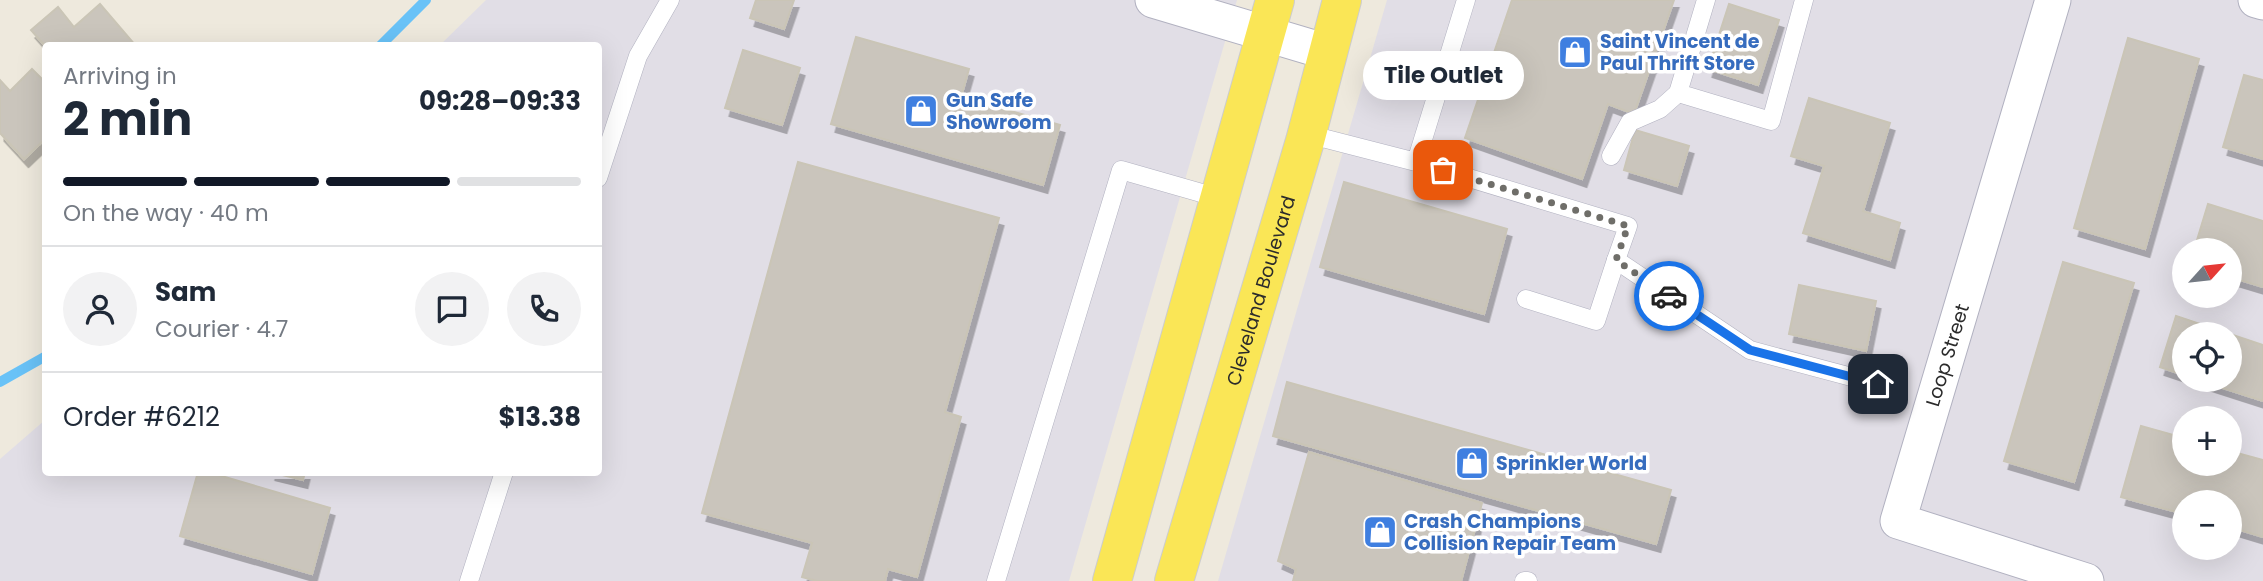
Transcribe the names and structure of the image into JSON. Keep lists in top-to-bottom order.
{
  "streets": {
    "main road": ["Cleveland Boulevard"],
    "street": ["Loop Street"]
  },
  "places": {
    "shop": [
      "Saint Vincent de Paul Thrift Store",
      "Gun Safe Showroom",
      "Sprinkler World",
      "Crash Champions Collision Repair Team"
    ],
    "other": ["Tile Outlet"]
  },
  "north": "top right",
  "page": {
    "heading": ["2 min", "Arriving in", "09:28–09:33"],
    "panel": [
      "Sam",
      "Courier · 4.7",
      "Order #6212",
      "$13.38"
    ],
    "bubble": "Tile Outlet",
    "bar": "On the way · 40 m",
    "map_buttons": ["+", "−"]
  }
}
